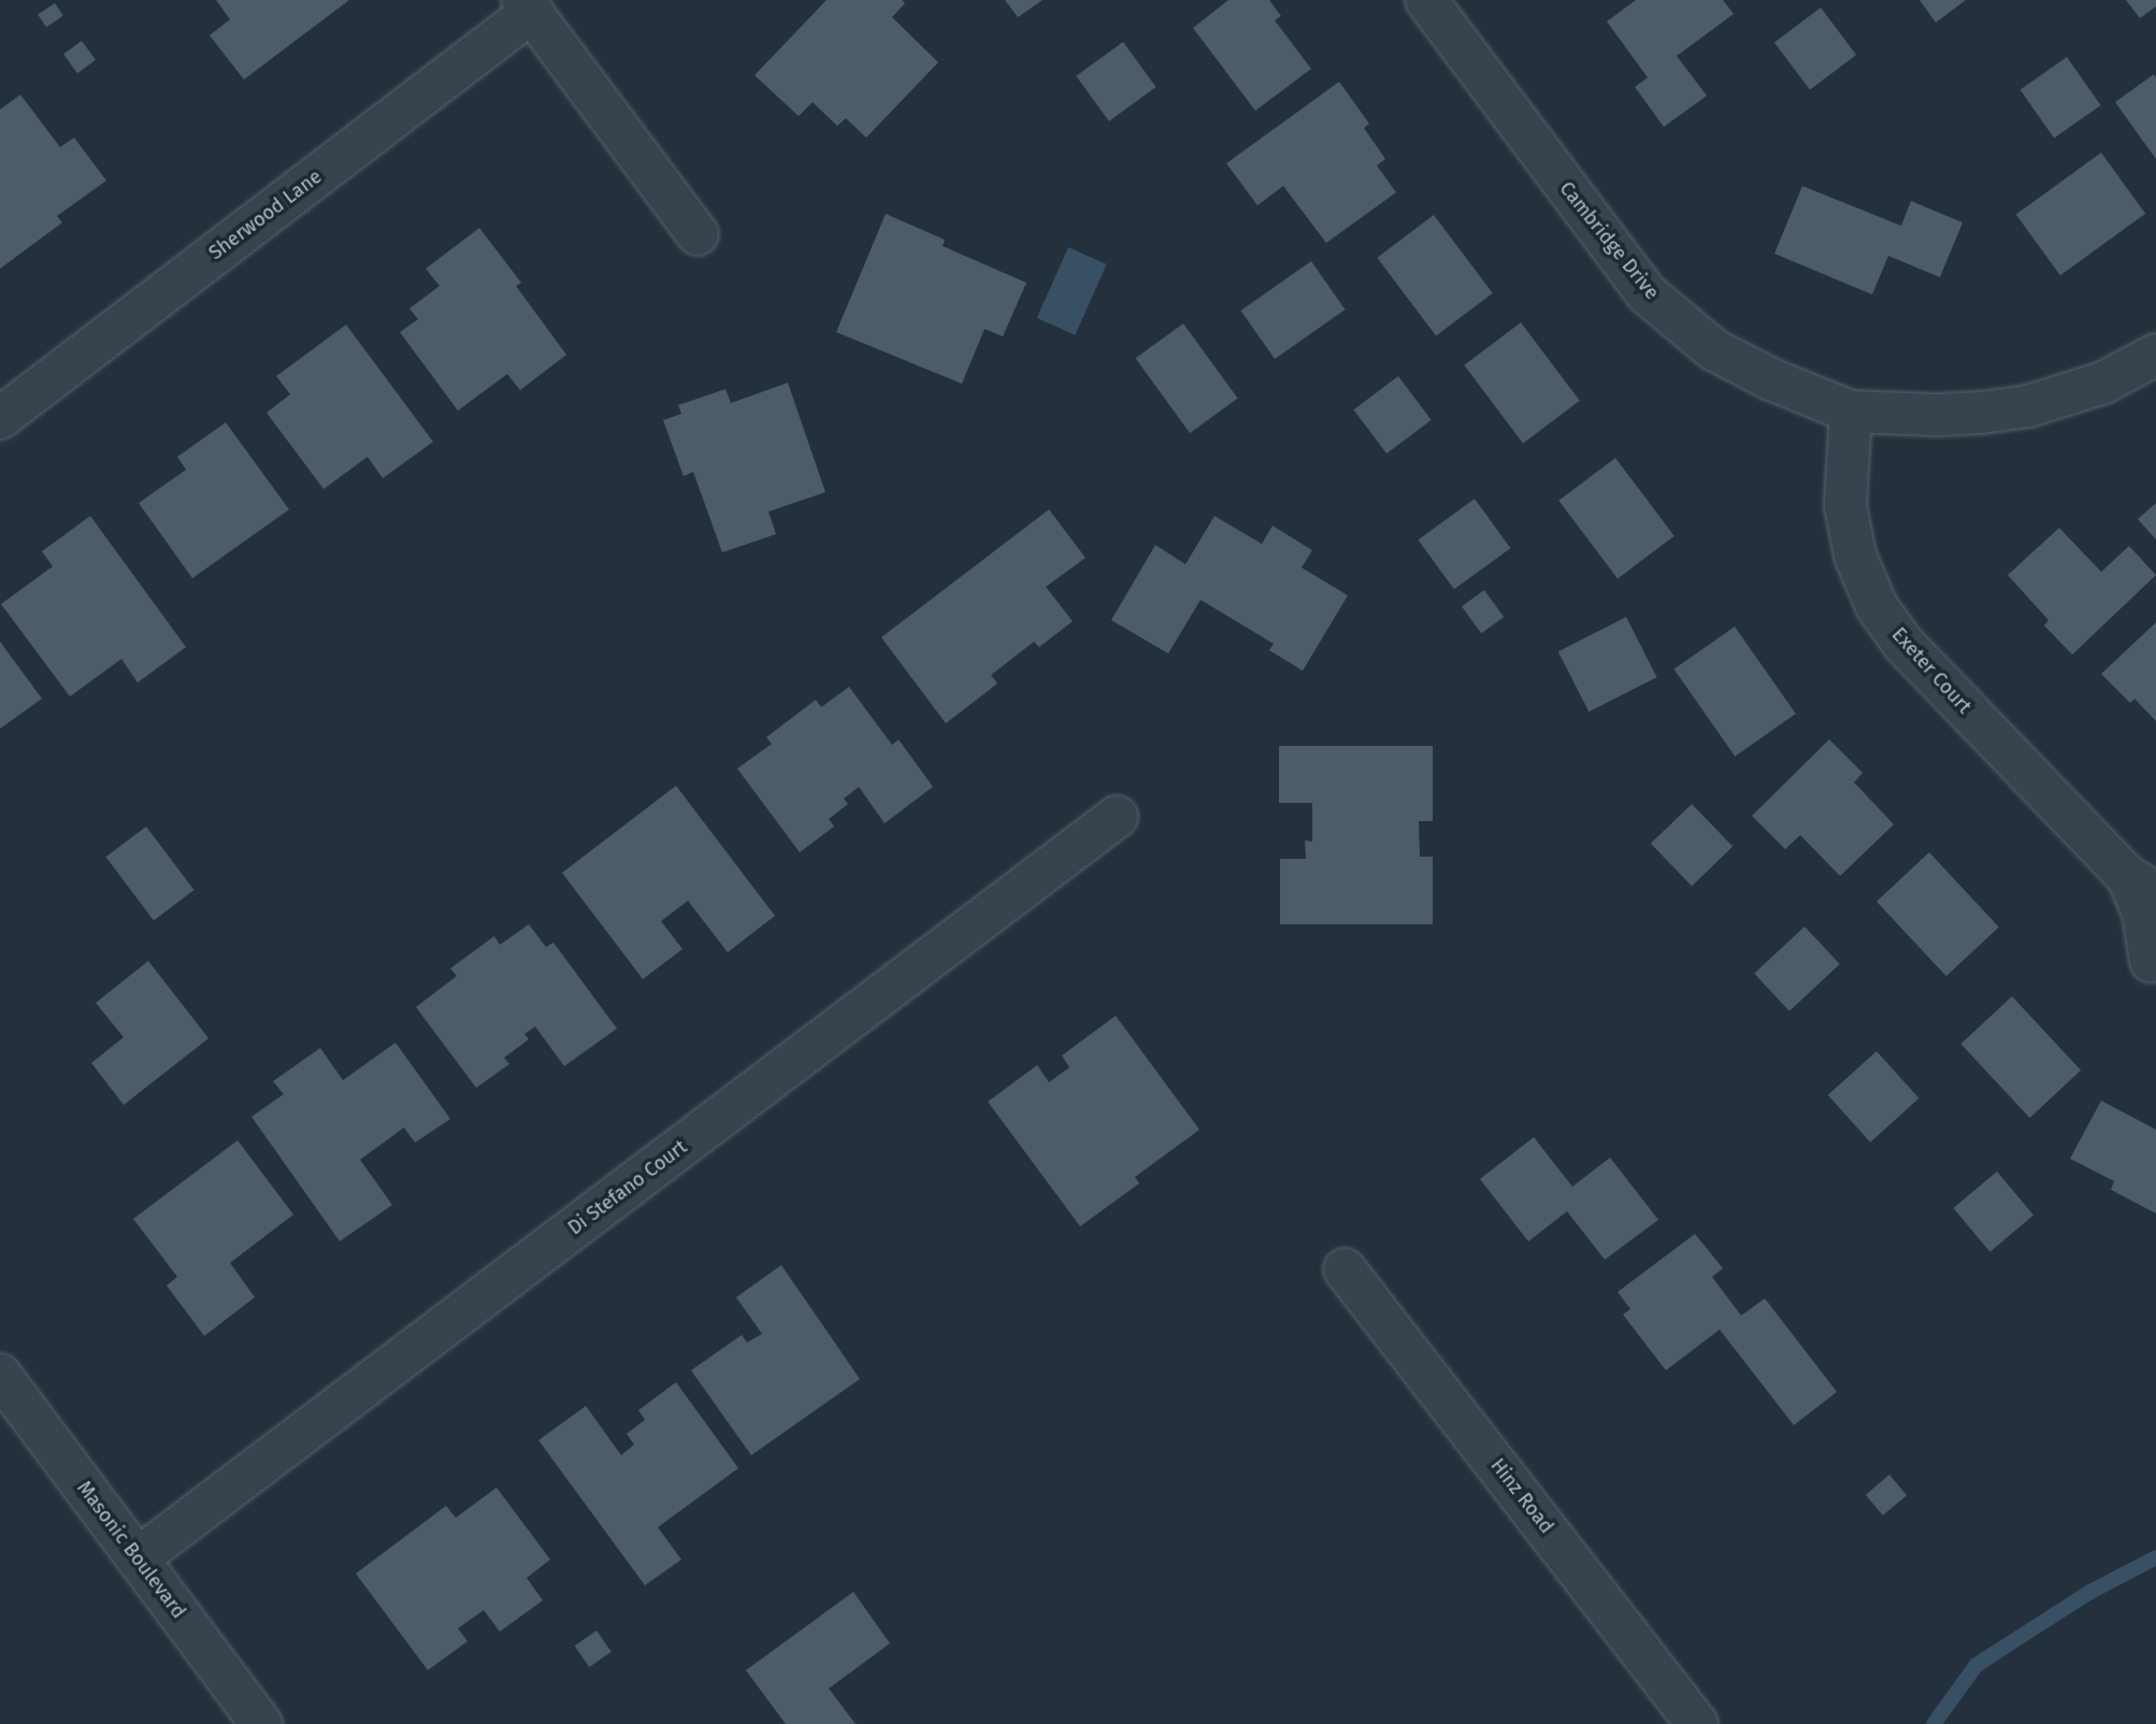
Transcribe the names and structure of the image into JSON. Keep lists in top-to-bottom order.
{
  "streets": {
    "street": [
      "Sherwood Lane",
      "Cambridge Drive",
      "Exeter Court",
      "Di Stefano Court",
      "Hinz Road",
      "Masonic Boulevard"
    ]
  },
  "crossings": [
    ["Cambridge Drive", "Exeter Court"],
    ["Di Stefano Court", "Masonic Boulevard"]
  ]
}
